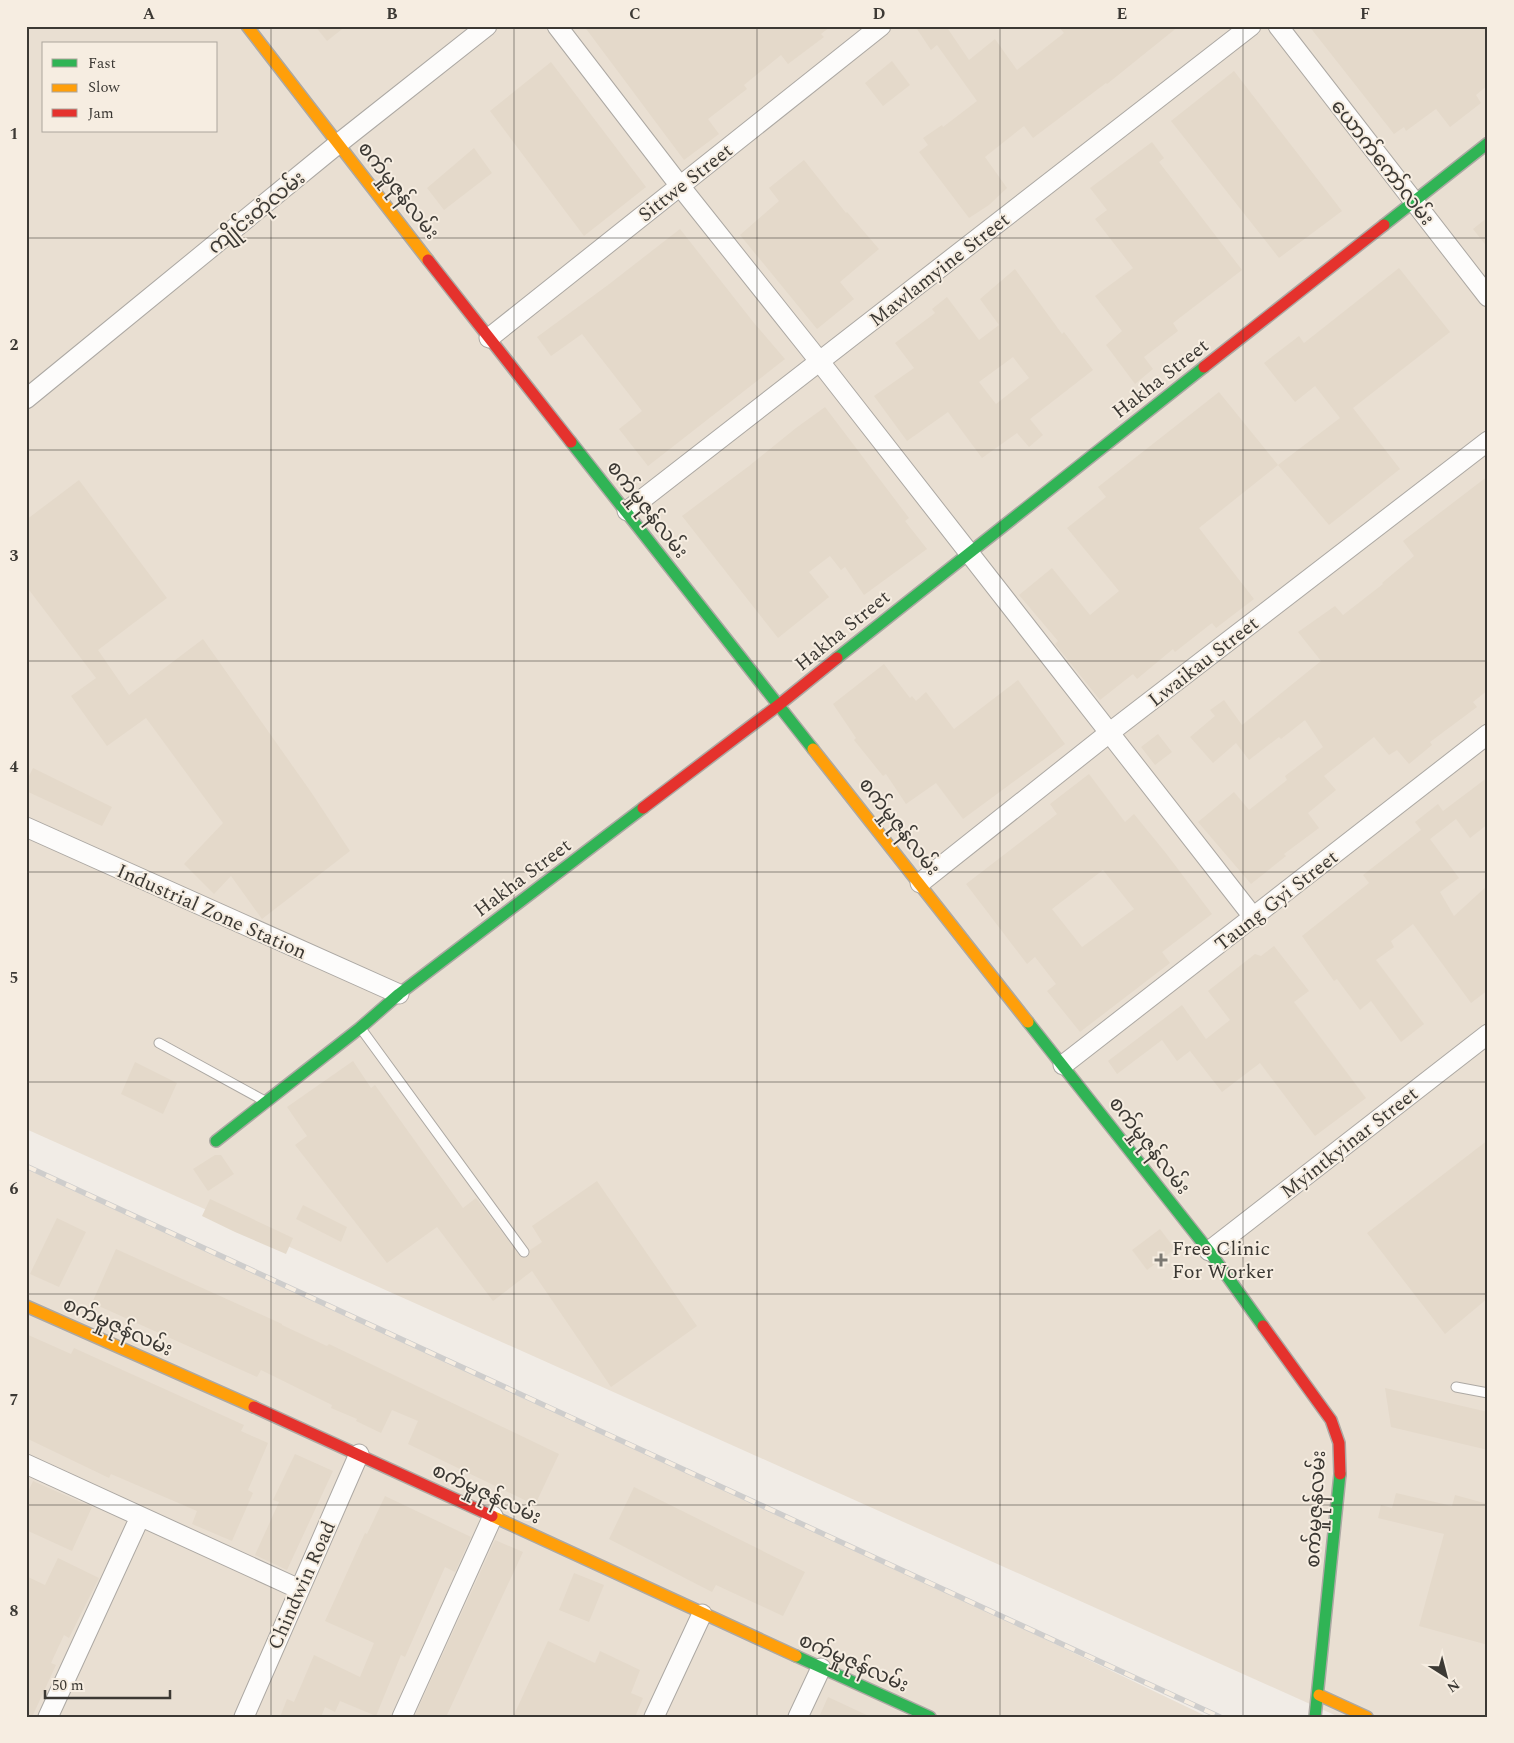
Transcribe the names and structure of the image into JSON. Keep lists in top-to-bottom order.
{
  "streets": {
    "street": [
      "ယောက်ကော်လမ်း",
      "Sittwe Street",
      "စက်မှုဇုန်လမ်း",
      "ကျိုင်းတုံလမ်း",
      "Mawlamyine Street",
      "Hakha Street",
      "Lwaikau Street",
      "Taung Gyi Street",
      "Industrial Zone Station",
      "Myintkyinar Street",
      "Chindwin Road"
    ]
  },
  "crossings": [
    ["ယောက်ကော်လမ်း", "Hakha Street"],
    ["Sittwe Street", "စက်မှုဇုန်လမ်း"],
    ["စက်မှုဇုန်လမ်း", "ကျိုင်းတုံလမ်း"],
    ["စက်မှုဇုန်လမ်း", "Mawlamyine Street"],
    ["စက်မှုဇုန်လမ်း", "Hakha Street"],
    ["စက်မှုဇုန်လမ်း", "Lwaikau Street"],
    ["စက်မှုဇုန်လမ်း", "Taung Gyi Street"],
    ["စက်မှုဇုန်လမ်း", "Myintkyinar Street"],
    ["စက်မှုဇုန်လမ်း", "Chindwin Road"],
    ["Hakha Street", "Industrial Zone Station"]
  ],
  "places": {
    "health": ["Free Clinic For Worker"]
  },
  "legend": ["Fast", "Slow", "Jam"],
  "scale_bar": "50 m",
  "north": "bottom right",
  "grid": {
    "columns": [
      "A",
      "B",
      "C",
      "D",
      "E",
      "F"
    ],
    "rows": [
      "1",
      "2",
      "3",
      "4",
      "5",
      "6",
      "7",
      "8"
    ]
  }
}
